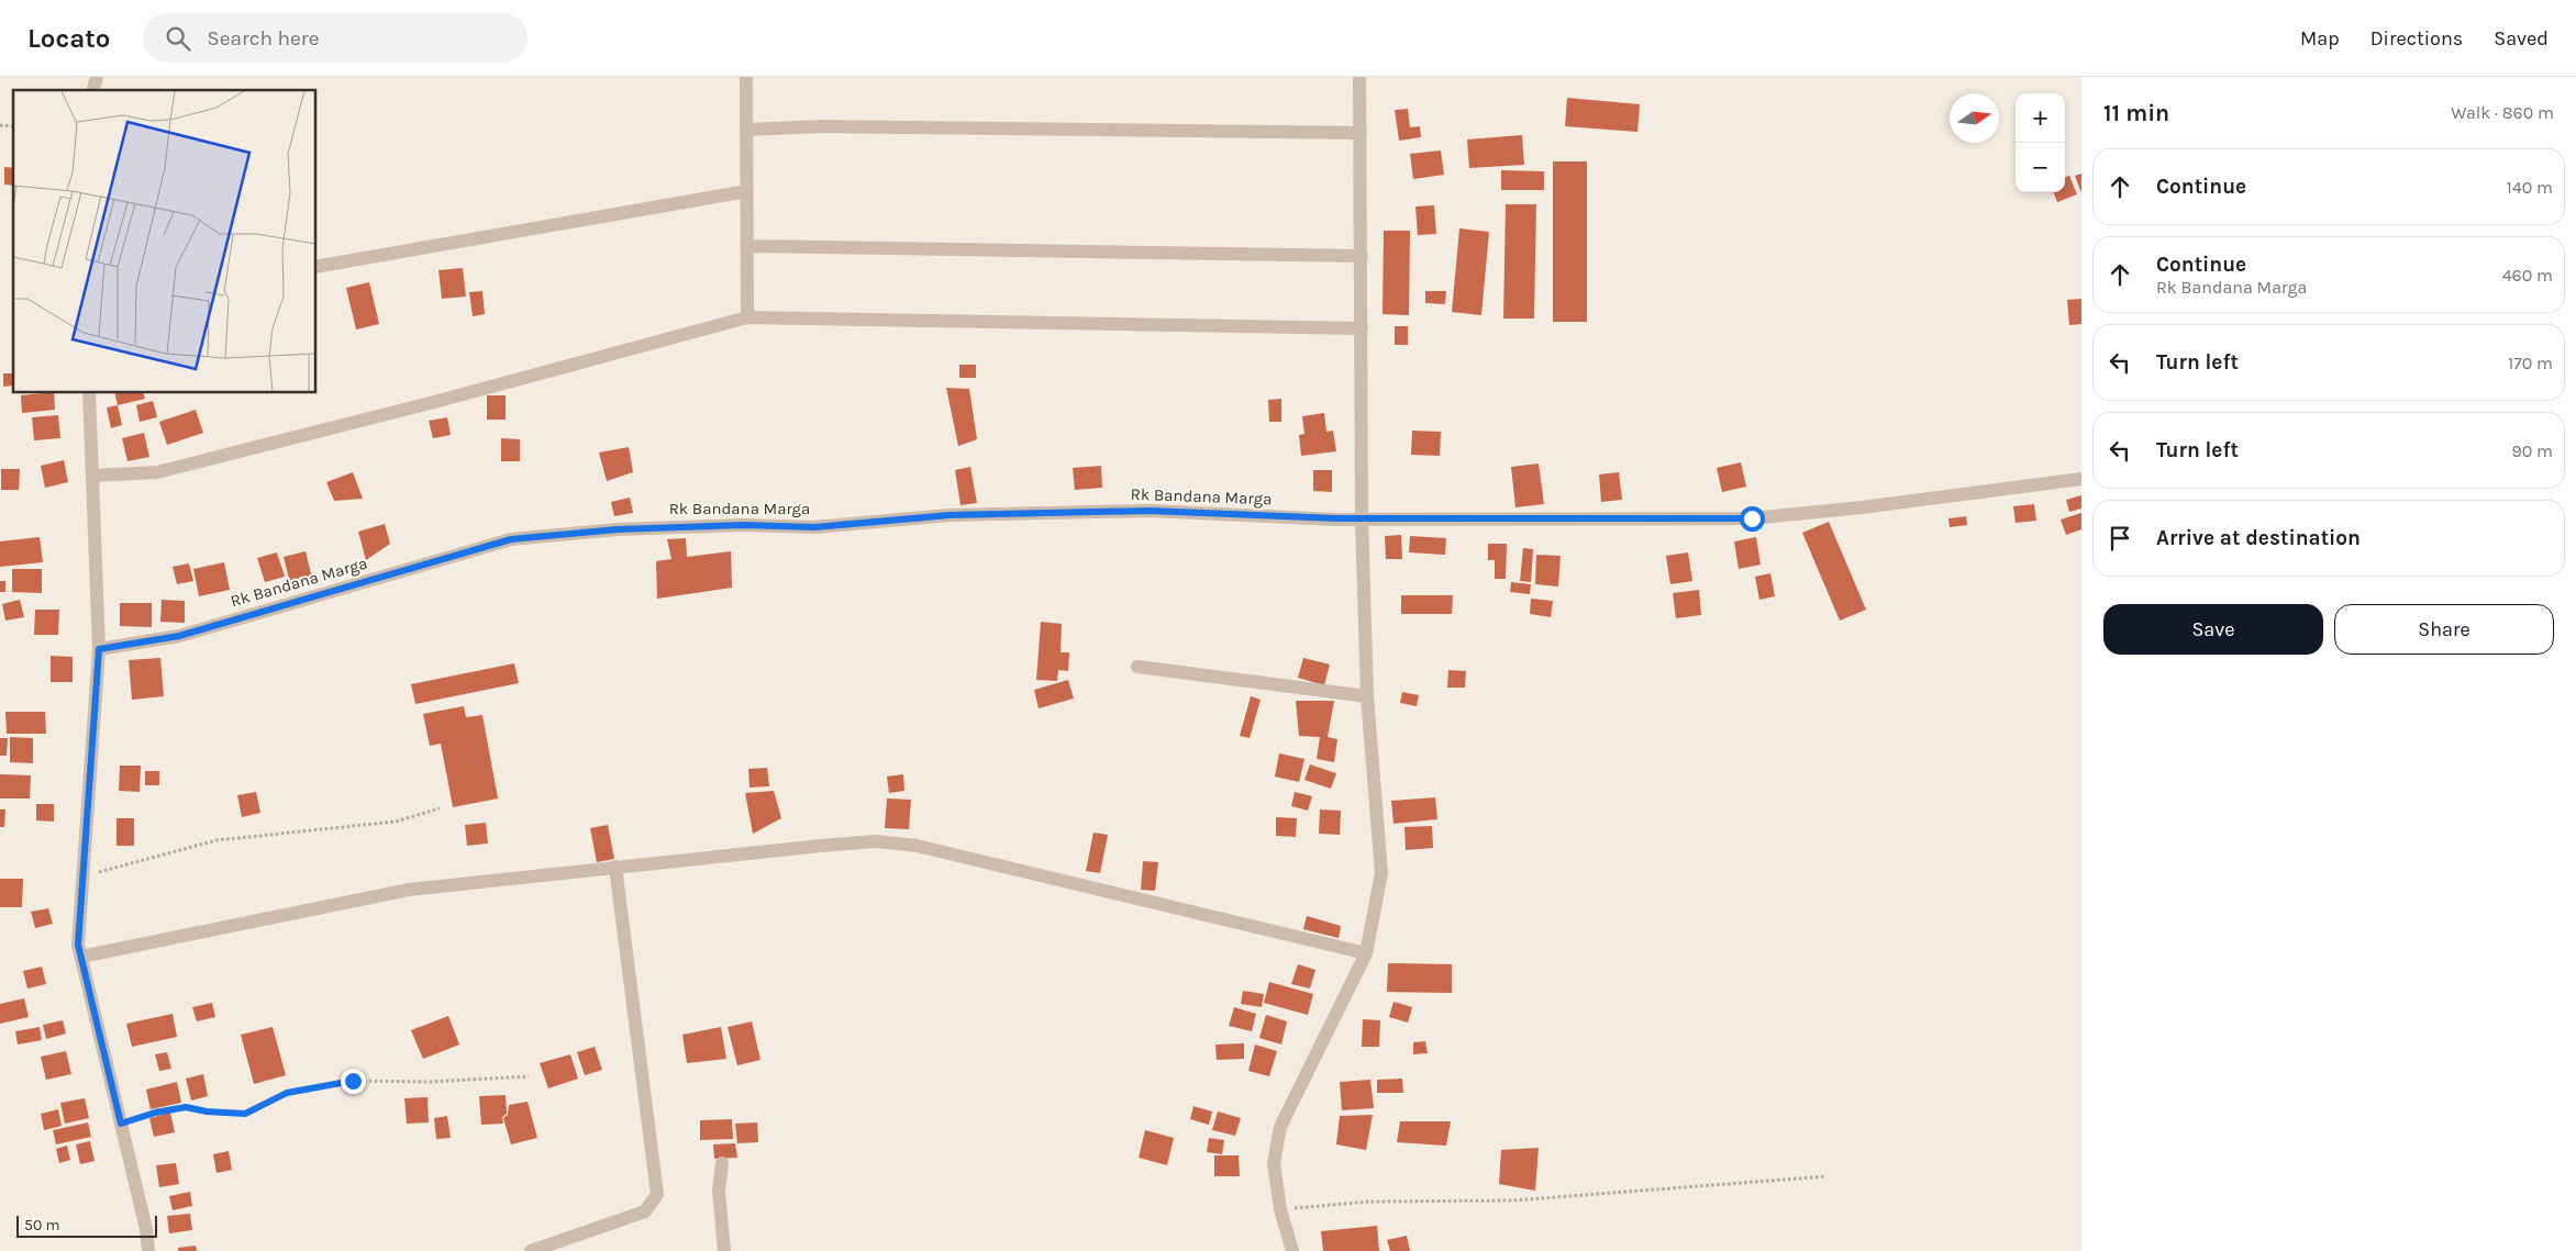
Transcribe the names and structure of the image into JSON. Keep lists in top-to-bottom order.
{
  "streets": {
    "street": ["Rk Bandana Marga"]
  },
  "scale_bar": "50 m",
  "north": "right",
  "page": {
    "header": "Locato",
    "search": "Search here",
    "nav": ["Map", "Directions", "Saved"],
    "heading": ["11 min", "Walk · 860 m"],
    "map_buttons": ["+", "−"],
    "list": [
      ["Continue", "140 m"],
      ["Continue", "Rk Bandana Marga", "460 m"],
      ["Turn left", "170 m"],
      ["Turn left", "90 m"],
      "Arrive at destination"
    ],
    "buttons": ["Save", "Share"],
    "scale": "50 m"
  }
}
